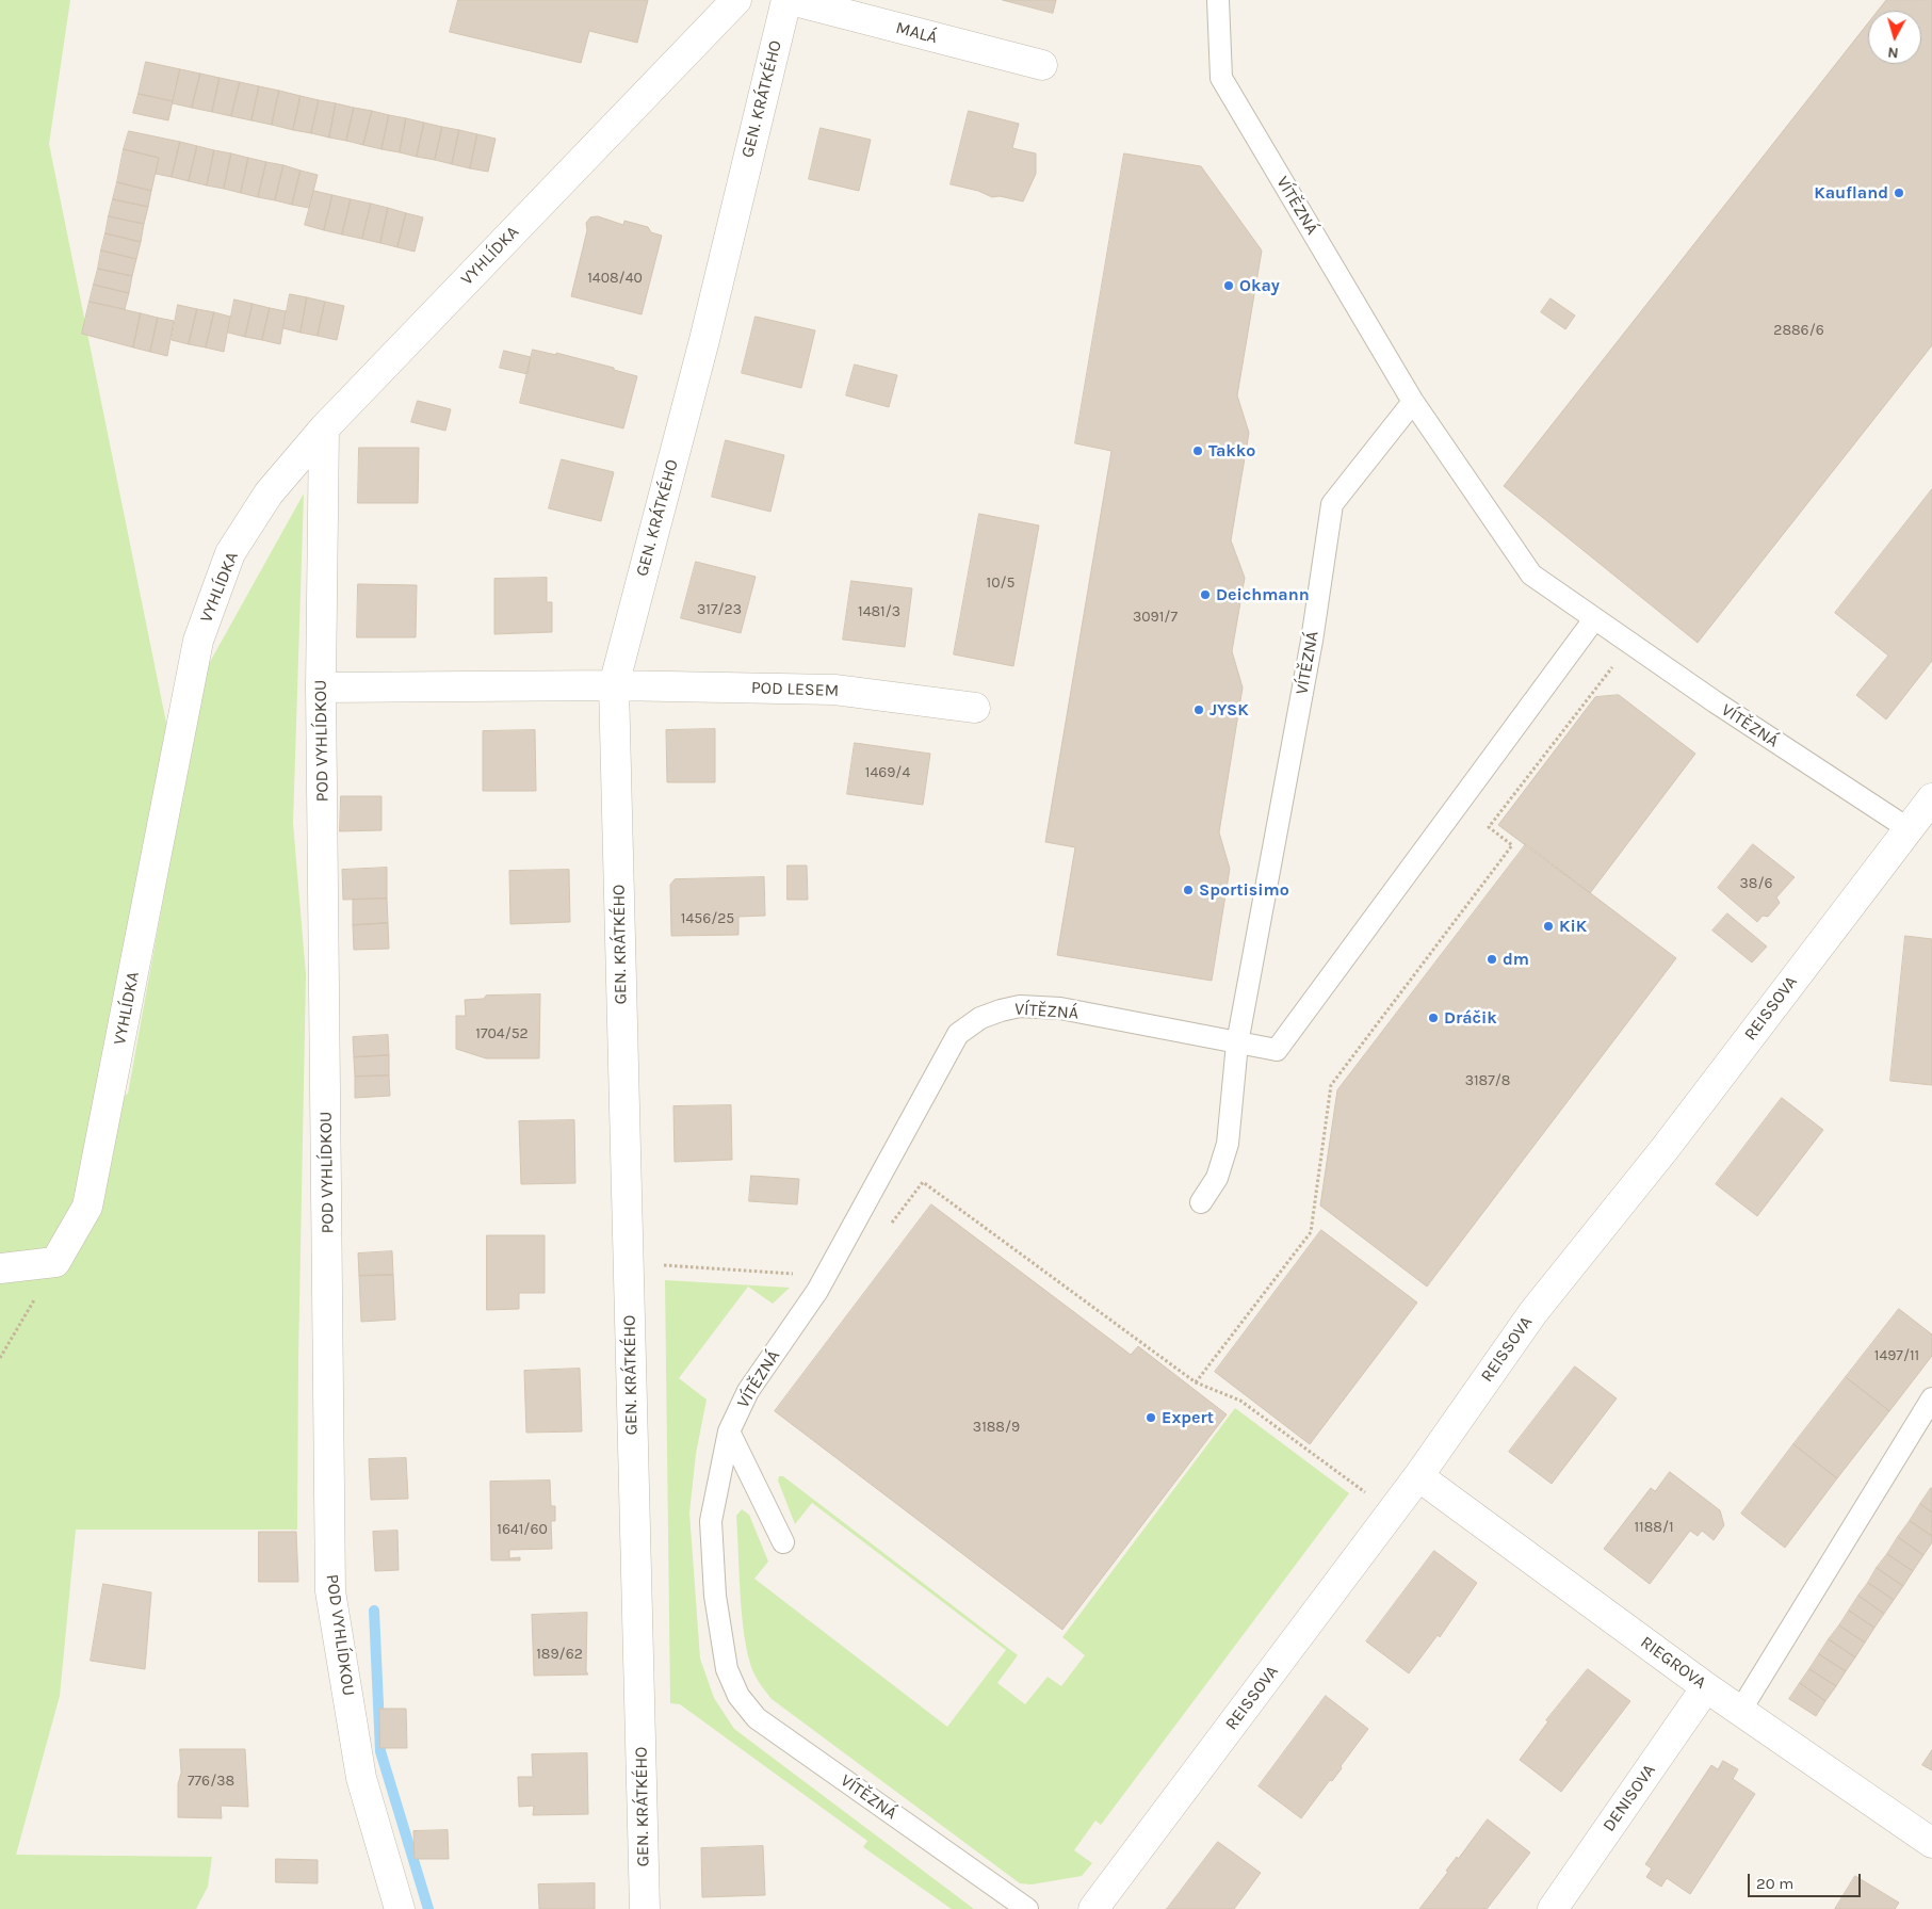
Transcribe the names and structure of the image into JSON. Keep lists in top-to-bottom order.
{
  "streets": {
    "street": [
      "MALÁ",
      "GEN. KRÁTKÉHO",
      "VYHLÍDKA",
      "POD LESEM",
      "POD VYHLÍDKOU",
      "REISSOVA",
      "RIEGROVA",
      "DENISOVA"
    ],
    "lane": ["VÍTĚZNÁ"]
  },
  "crossings": [
    ["GEN. KRÁTKÉHO", "POD LESEM"],
    ["VÍTĚZNÁ", "REISSOVA"],
    ["VYHLÍDKA", "POD VYHLÍDKOU"],
    ["POD LESEM", "POD VYHLÍDKOU"],
    ["REISSOVA", "RIEGROVA"],
    ["RIEGROVA", "DENISOVA"]
  ],
  "places": [
    "Kaufland",
    "Okay",
    "Takko",
    "Deichmann",
    "JYSK",
    "Sportisimo",
    "KiK",
    "dm",
    "Dráčik",
    "Expert"
  ],
  "house_numbers": [
    "1408/40",
    "2886/6",
    "10/5",
    "317/23",
    "1481/3",
    "3091/7",
    "1469/4",
    "38/6",
    "1456/25",
    "1704/52",
    "3187/8",
    "1497/11",
    "3188/9",
    "1188/1",
    "1641/60",
    "189/62",
    "776/38"
  ],
  "scale_bar": "20 m",
  "north": "bottom"
}
